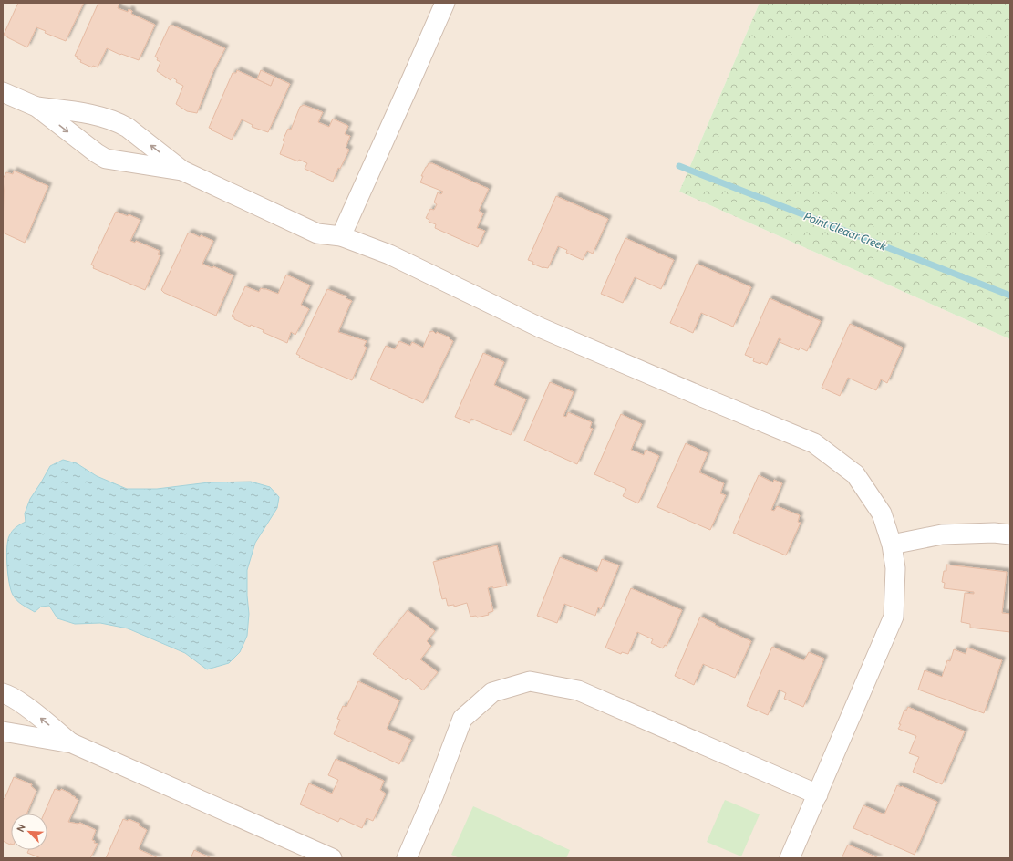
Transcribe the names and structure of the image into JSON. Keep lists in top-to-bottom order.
{
  "water": ["Point Cleaar Creek"],
  "north": "top left"
}
